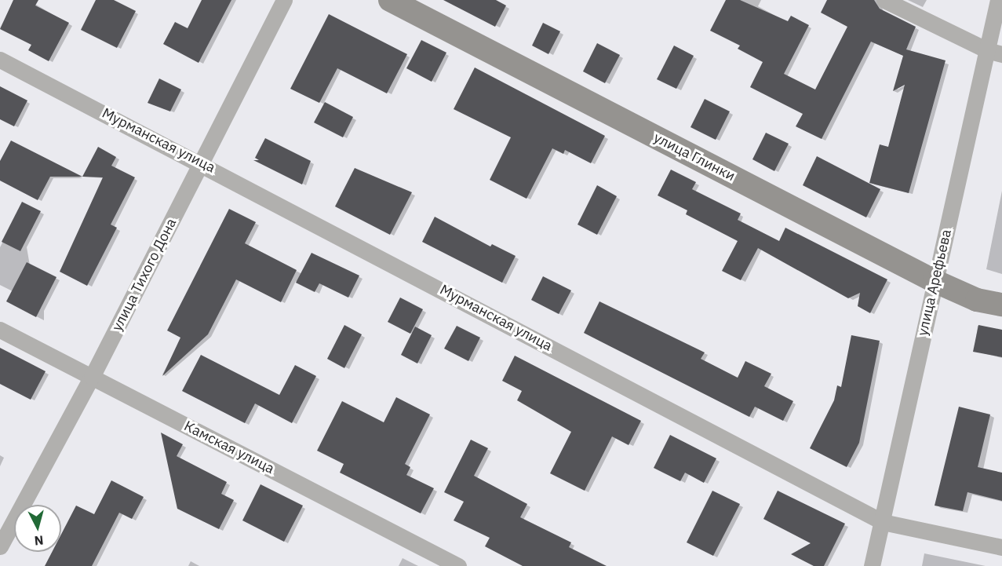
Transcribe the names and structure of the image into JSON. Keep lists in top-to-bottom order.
{
  "streets": {
    "street": [
      "Мурманская улица",
      "улица Глинки",
      "улица Тихого Дона",
      "улица Арефьева",
      "Камская улица"
    ]
  },
  "crossings": [
    ["Мурманская улица", "улица Тихого Дона"],
    ["Мурманская улица", "улица Арефьева"],
    ["улица Глинки", "улица Арефьева"],
    ["улица Тихого Дона", "Камская улица"]
  ],
  "north": "bottom"
}
